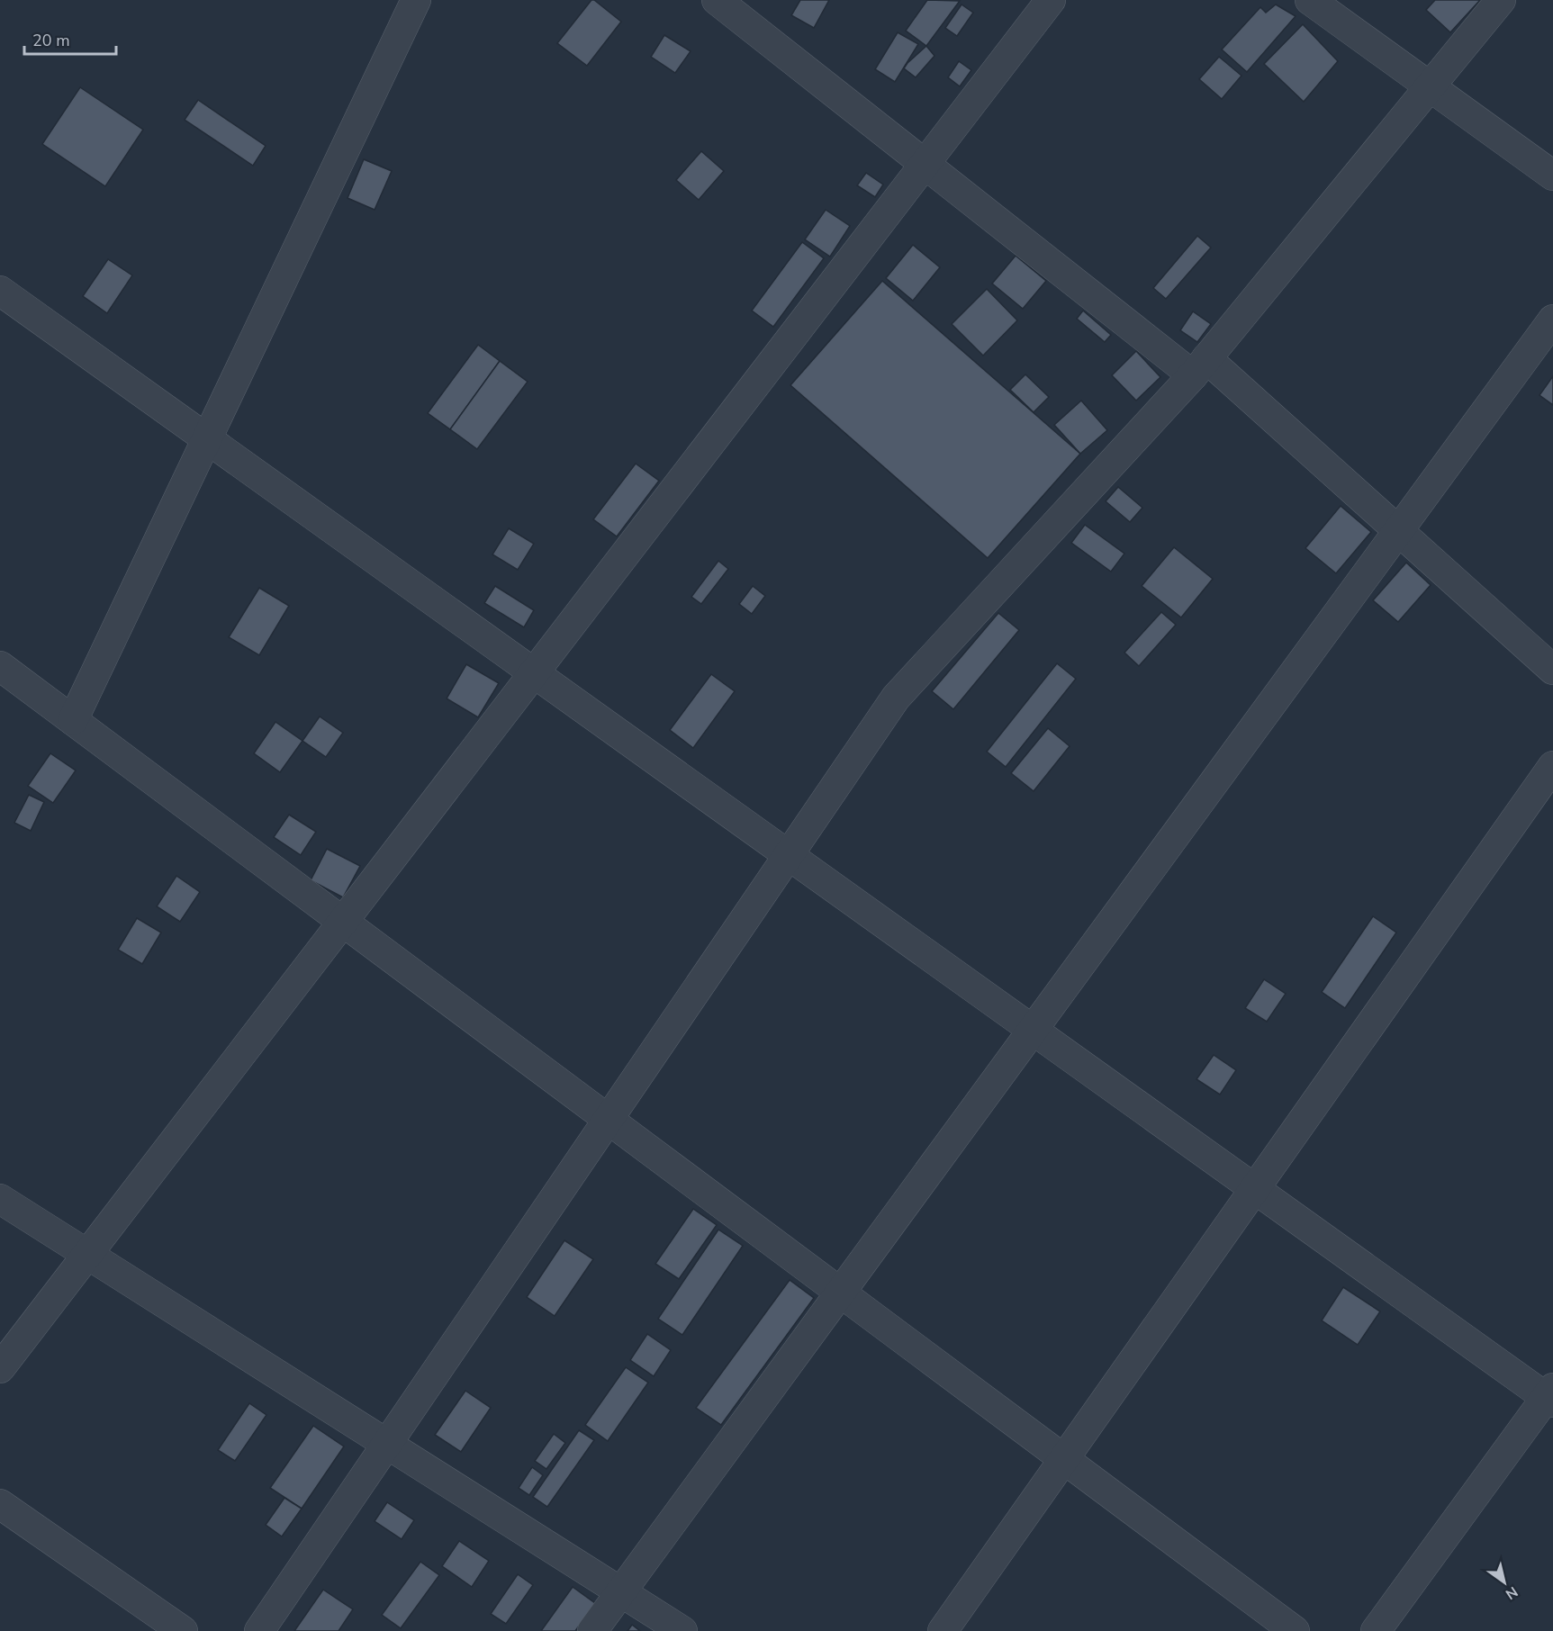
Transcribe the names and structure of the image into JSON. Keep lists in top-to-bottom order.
{
  "scale_bar": "20 m",
  "north": "bottom right"
}
